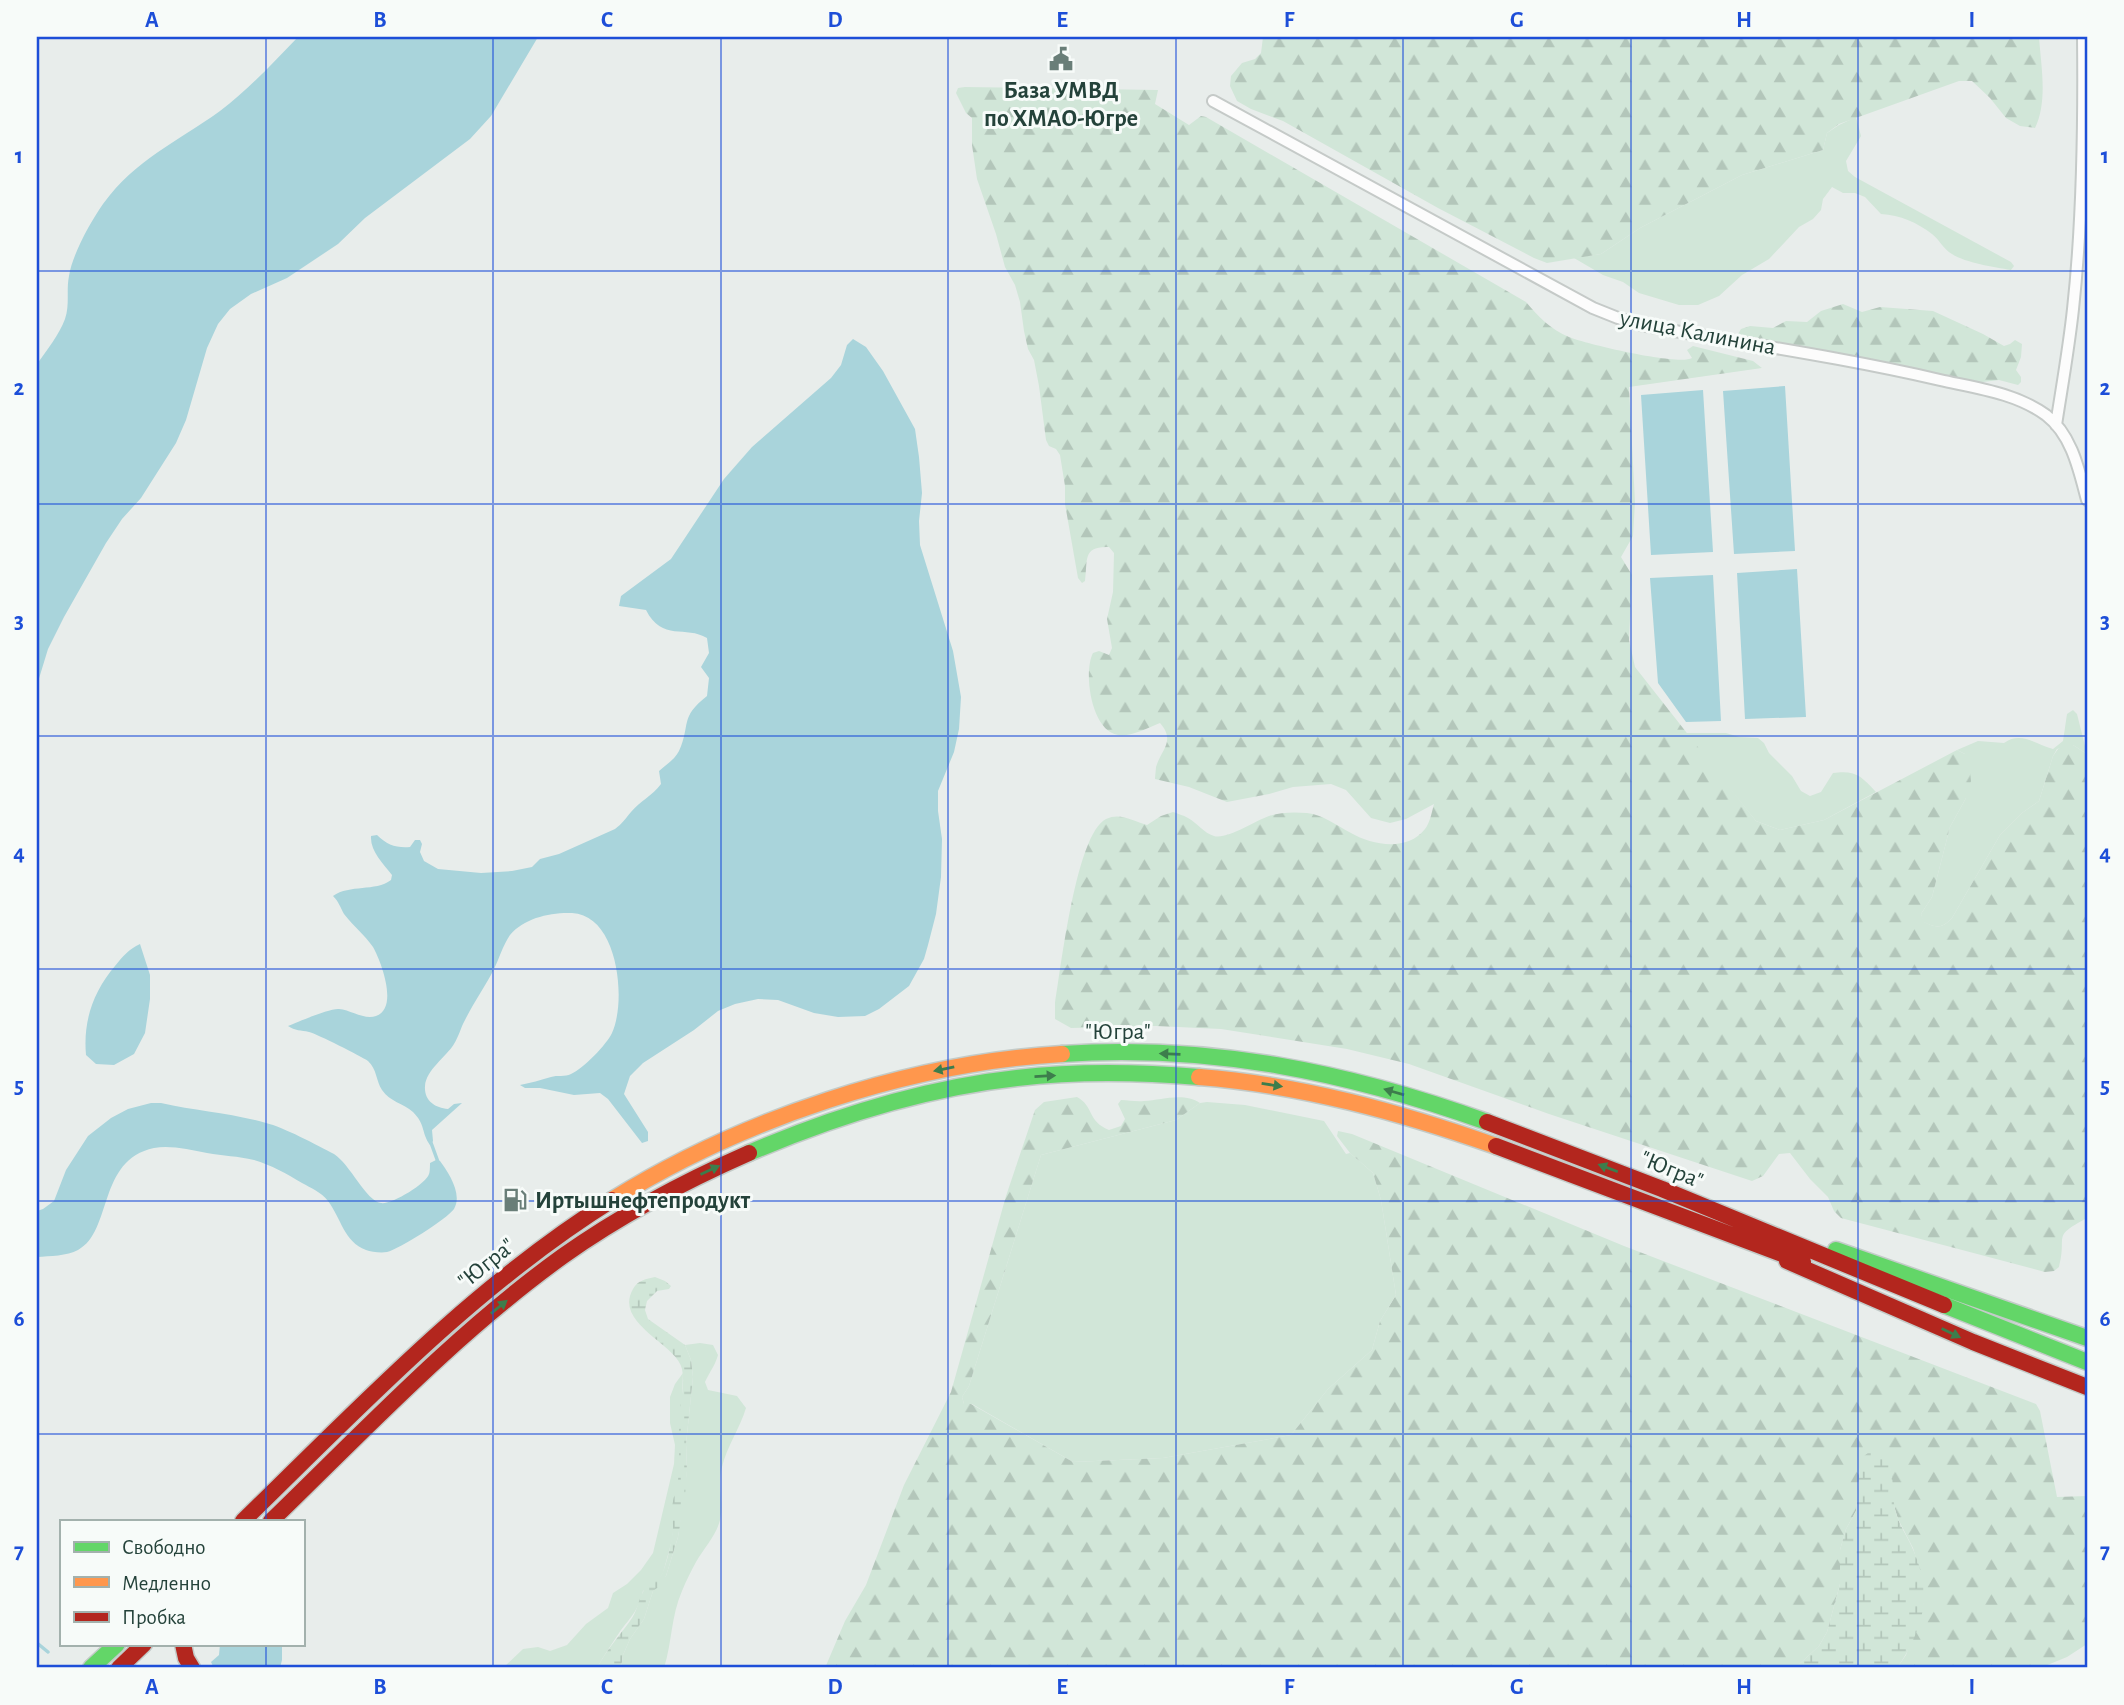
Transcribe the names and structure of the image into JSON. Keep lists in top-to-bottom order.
{
  "streets": {
    "main road": ["\"Югра\""],
    "street": ["улица Калинина"]
  },
  "places": {
    "public building": ["База УМВД по ХМАО-Югре"],
    "fuel station": ["Иртышнефтепродукт"]
  },
  "legend": ["Свободно", "Медленно", "Пробка"],
  "grid": {
    "columns": [
      "A",
      "B",
      "C",
      "D",
      "E",
      "F",
      "G",
      "H",
      "I"
    ],
    "rows": [
      "1",
      "2",
      "3",
      "4",
      "5",
      "6",
      "7"
    ]
  }
}
